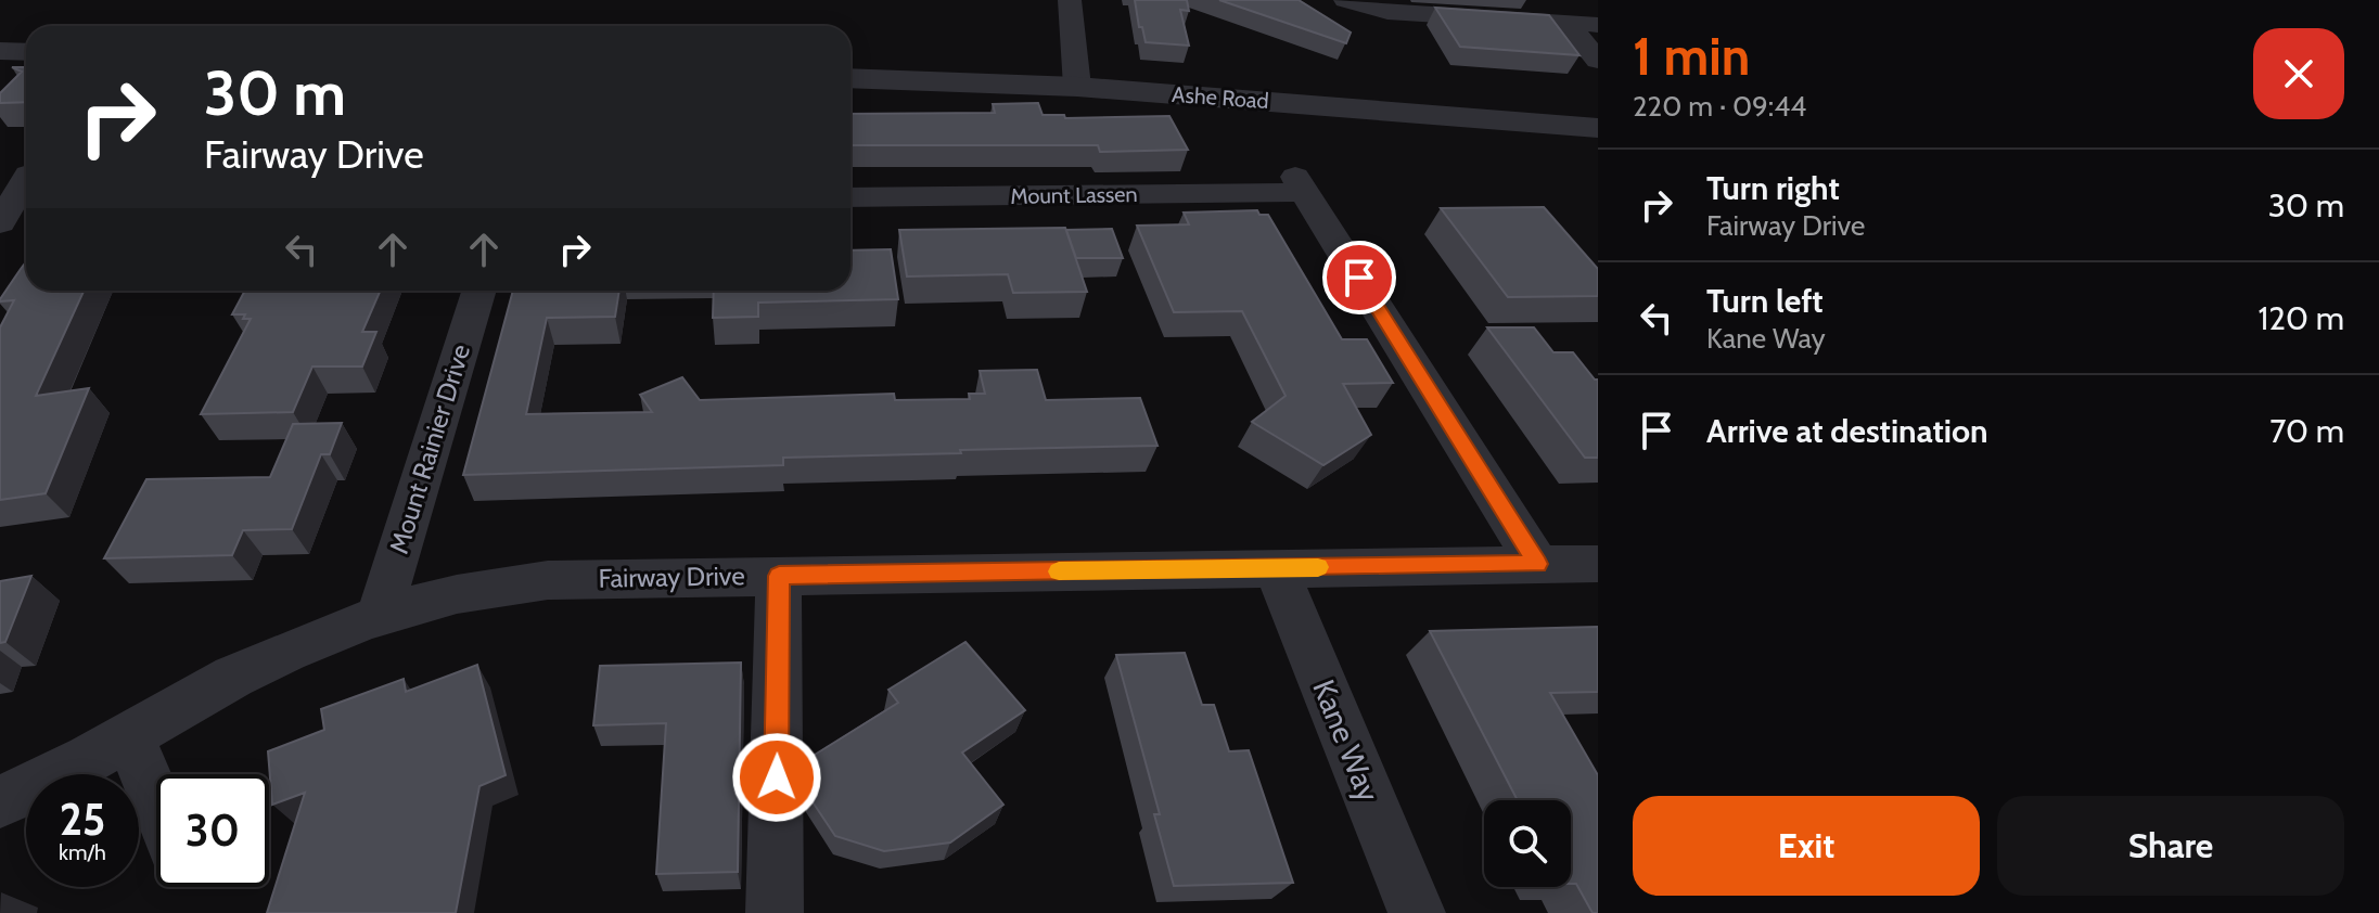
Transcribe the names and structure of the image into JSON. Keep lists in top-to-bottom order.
{
  "streets": {
    "street": [
      "Ashe Road",
      "Mount Lassen",
      "Mount Rainier Drive",
      "Fairway Drive",
      "Kane Way"
    ]
  },
  "crossings": [
    ["Mount Lassen", "Fairway Drive"],
    ["Mount Rainier Drive", "Fairway Drive"],
    ["Fairway Drive", "Kane Way"]
  ],
  "page": {
    "heading": ["1 min", "220 m · 09:44"],
    "turn": ["30 m", "Fairway Drive"],
    "list": [
      {
        "name": "Turn right",
        "note": "Fairway Drive",
        "value": "30 m"
      },
      {
        "name": "Turn left",
        "note": "Kane Way",
        "value": "120 m"
      },
      {
        "name": "Arrive at destination",
        "value": "70 m"
      }
    ],
    "speed": "25 km/h",
    "limit": "30",
    "buttons": ["Exit", "Share"]
  }
}
